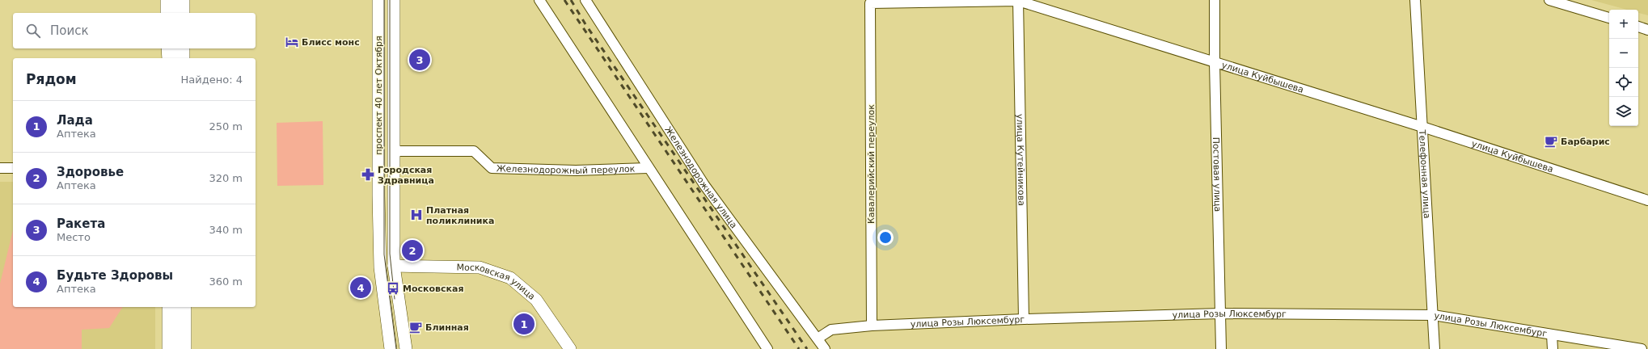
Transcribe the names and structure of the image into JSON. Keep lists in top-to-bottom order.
{
  "streets": {
    "street": [
      "улица Куйбышева",
      "проспект 40 лет Октября",
      "улица Кутейникова",
      "Кавалерийский переулок",
      "Железнодорожный переулок",
      "Постовая улица",
      "Телефонная улица",
      "Железнодорожная улица",
      "Московская улица",
      "улица Розы Люксембург"
    ]
  },
  "crossings": [
    ["улица Куйбышева", "улица Кутейникова"],
    ["улица Куйбышева", "Кавалерийский переулок"],
    ["улица Куйбышева", "Постовая улица"],
    ["улица Куйбышева", "Телефонная улица"],
    ["проспект 40 лет Октября", "Железнодорожный переулок"],
    ["проспект 40 лет Октября", "Московская улица"],
    ["улица Кутейникова", "улица Розы Люксембург"],
    ["Кавалерийский переулок", "улица Розы Люксембург"],
    ["Постовая улица", "улица Розы Люксембург"],
    ["Телефонная улица", "улица Розы Люксембург"],
    ["Железнодорожная улица", "улица Розы Люксембург"]
  ],
  "places": {
    "hotel": ["Блисс монс"],
    "cafe": ["Барбарис", "Блинная"],
    "pharmacy": ["Городская Здравница"],
    "hospital": ["Платная поликлиника"],
    "bus stop": ["Московская"]
  },
  "page": {
    "map_buttons": ["+", "−"],
    "search": "Поиск",
    "pins": [
      "3",
      "2",
      "4",
      "1"
    ],
    "heading": ["Рядом", "Найдено: 4"],
    "list": [
      {
        "mark": "1",
        "name": "Лада",
        "note": "Аптека",
        "value": "250 m"
      },
      {
        "mark": "2",
        "name": "Здоровье",
        "note": "Аптека",
        "value": "320 m"
      },
      {
        "mark": "3",
        "name": "Ракета",
        "note": "Место",
        "value": "340 m"
      },
      {
        "mark": "4",
        "name": "Будьте Здоровы",
        "note": "Аптека",
        "value": "360 m"
      }
    ]
  }
}
